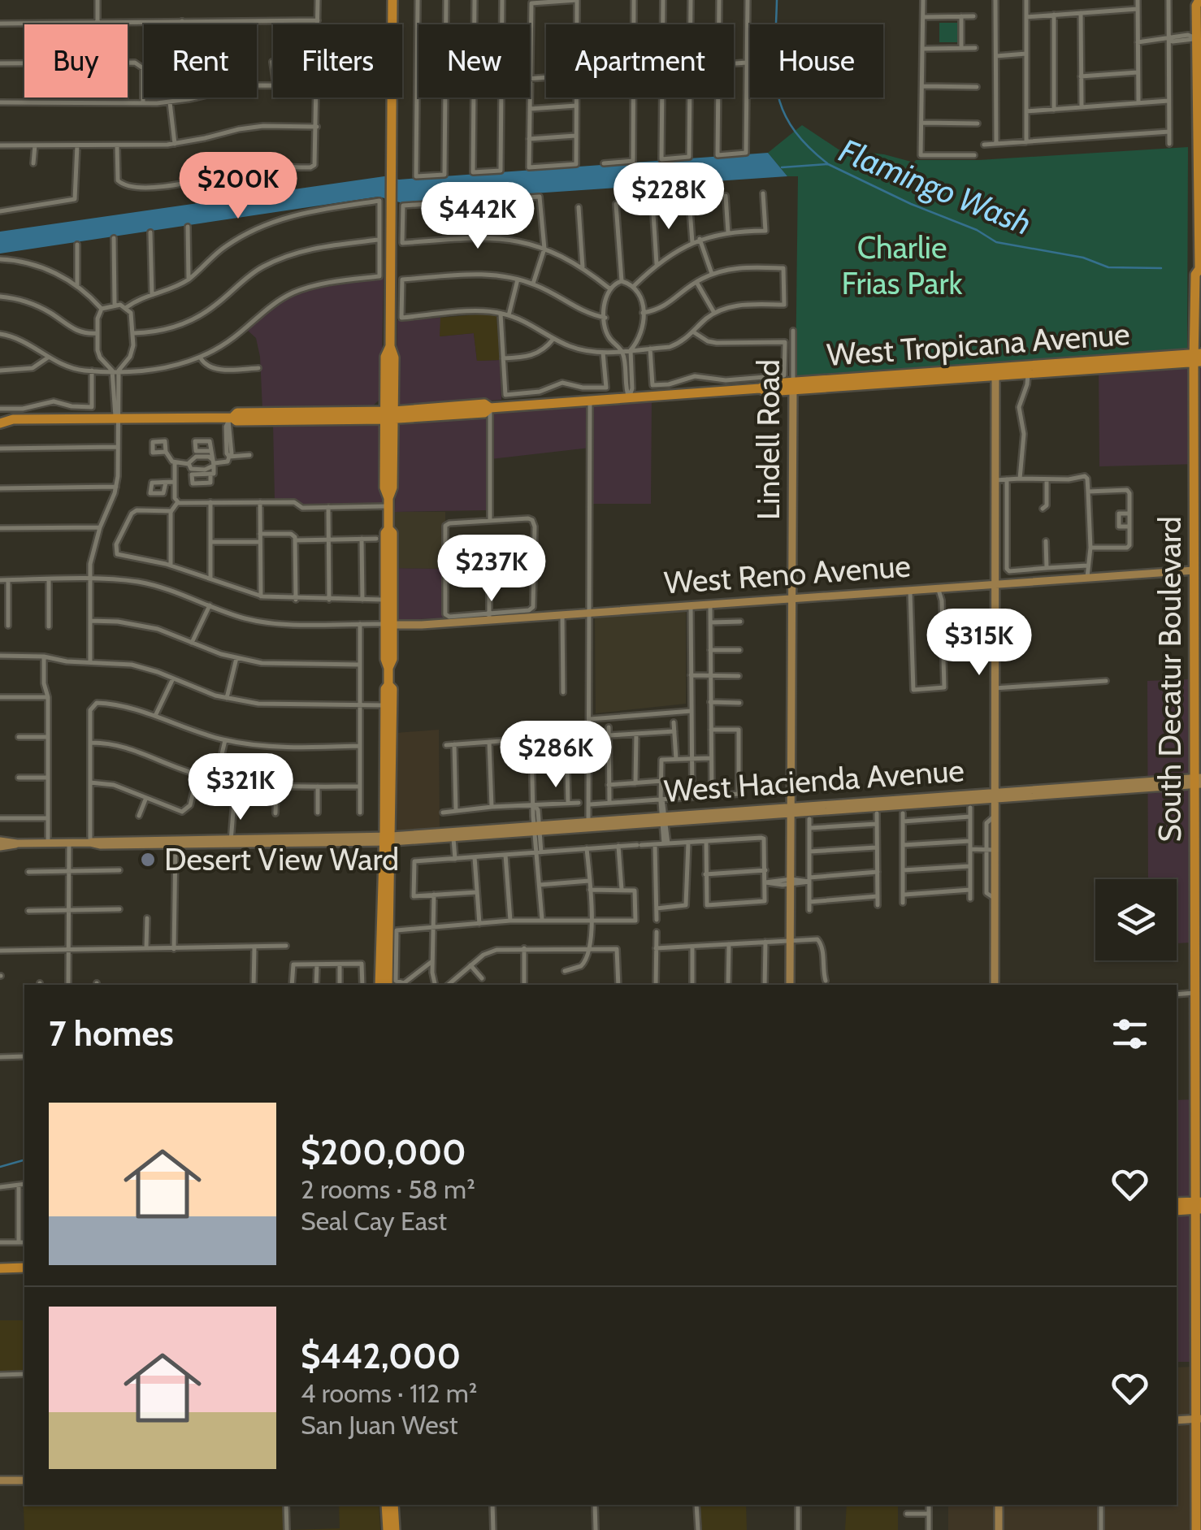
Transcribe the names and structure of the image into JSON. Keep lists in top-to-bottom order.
{
  "streets": {
    "main road": ["West Tropicana Avenue", "South Decatur Boulevard"],
    "street": ["Lindell Road", "West Reno Avenue", "West Hacienda Avenue"]
  },
  "crossings": [
    ["West Tropicana Avenue", "Lindell Road"],
    ["West Tropicana Avenue", "South Decatur Boulevard"],
    ["Lindell Road", "West Reno Avenue"],
    ["Lindell Road", "West Hacienda Avenue"],
    ["West Reno Avenue", "South Decatur Boulevard"],
    ["South Decatur Boulevard", "West Hacienda Avenue"]
  ],
  "water": ["Flamingo Wash"],
  "parks": ["Charlie Frias Park"],
  "places": ["Desert View Ward"],
  "page": {
    "chip": [
      "Buy",
      "Rent",
      "Filters",
      "New",
      "Apartment",
      "House"
    ],
    "price": [
      "$200K",
      "$228K",
      "$442K",
      "$237K",
      "$315K",
      "$286K",
      "$321K"
    ],
    "heading": "7 homes",
    "list": [
      {
        "name": "$200,000",
        "note": "2 rooms · 58 m² · Seal Cay East"
      },
      {
        "name": "$442,000",
        "note": "4 rooms · 112 m² · San Juan West"
      }
    ]
  }
}
